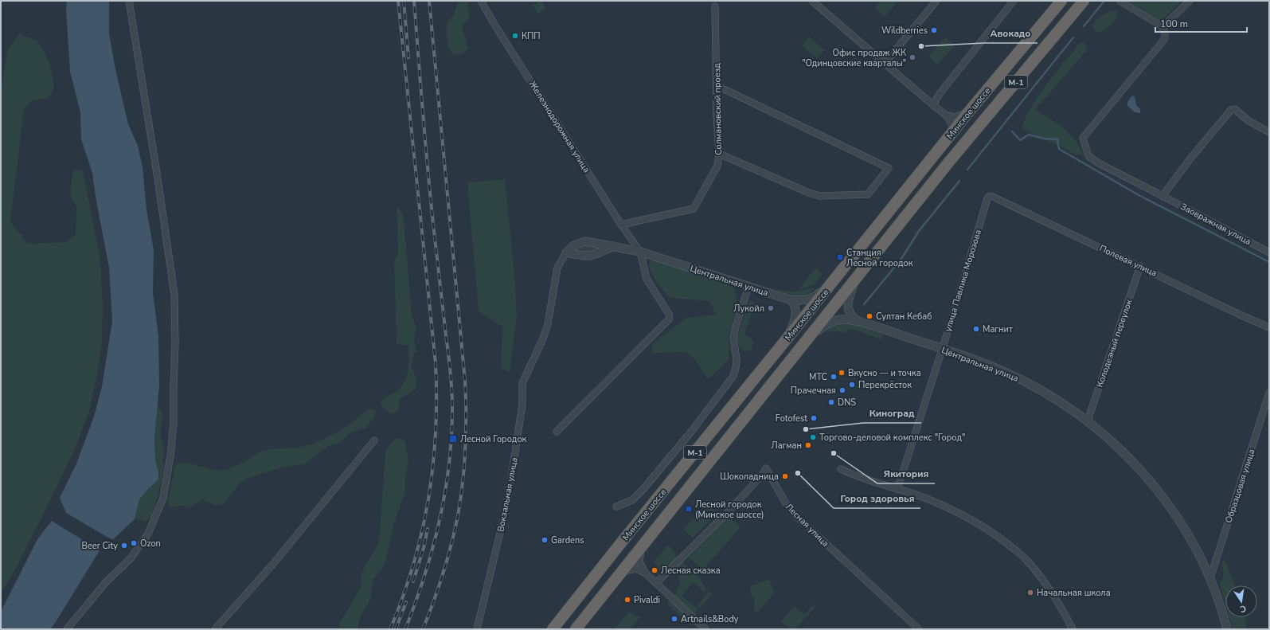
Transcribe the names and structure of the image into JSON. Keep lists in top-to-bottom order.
{
  "streets": {
    "highway": ["М-1", "Минское шоссе"],
    "street": [
      "Солмановский проезд",
      "Железнодорожная улица",
      "Заовражная улица",
      "Полевая улица",
      "Центральная улица",
      "улица Павлика Морозова",
      "Колодезный переулок",
      "Образцовая улица",
      "Вокзальная улица",
      "Лесная улица"
    ]
  },
  "crossings": [
    ["Солмановский проезд", "Железнодорожная улица"],
    ["Минское шоссе", "Центральная улица"],
    ["Железнодорожная улица", "Центральная улица"],
    ["Полевая улица", "улица Павлика Морозова"],
    ["Полевая улица", "Колодезный переулок"],
    ["Центральная улица", "улица Павлика Морозова"],
    ["Центральная улица", "Колодезный переулок"],
    ["Центральная улица", "Образцовая улица"],
    ["Центральная улица", "Вокзальная улица"]
  ],
  "places": {
    "other": [
      "Wildberries",
      "КПП",
      "Авокадо",
      "Офис продаж ЖК \"Одинцовские кварталы\"",
      "Лукойл",
      "Султан Кебаб",
      "Магнит",
      "Вкусно — и точка",
      "МТС",
      "Перекрёсток",
      "Прачечная",
      "DNS",
      "Fotofest",
      "Киноград",
      "Торгово-деловой комплекс \"Город\"",
      "Лагман",
      "Якитория",
      "Город здоровья",
      "Шоколадница",
      "Gardens",
      "Ozon",
      "Beer City",
      "Лесная сказка",
      "Начальная школа",
      "Pivaldi",
      "Artnails&Body"
    ],
    "transit": ["Станция Лесной городок", "Лесной Городок", "Лесной городок (Минское шоссе)"]
  },
  "scale_bar": "100 m",
  "north": "bottom"
}
